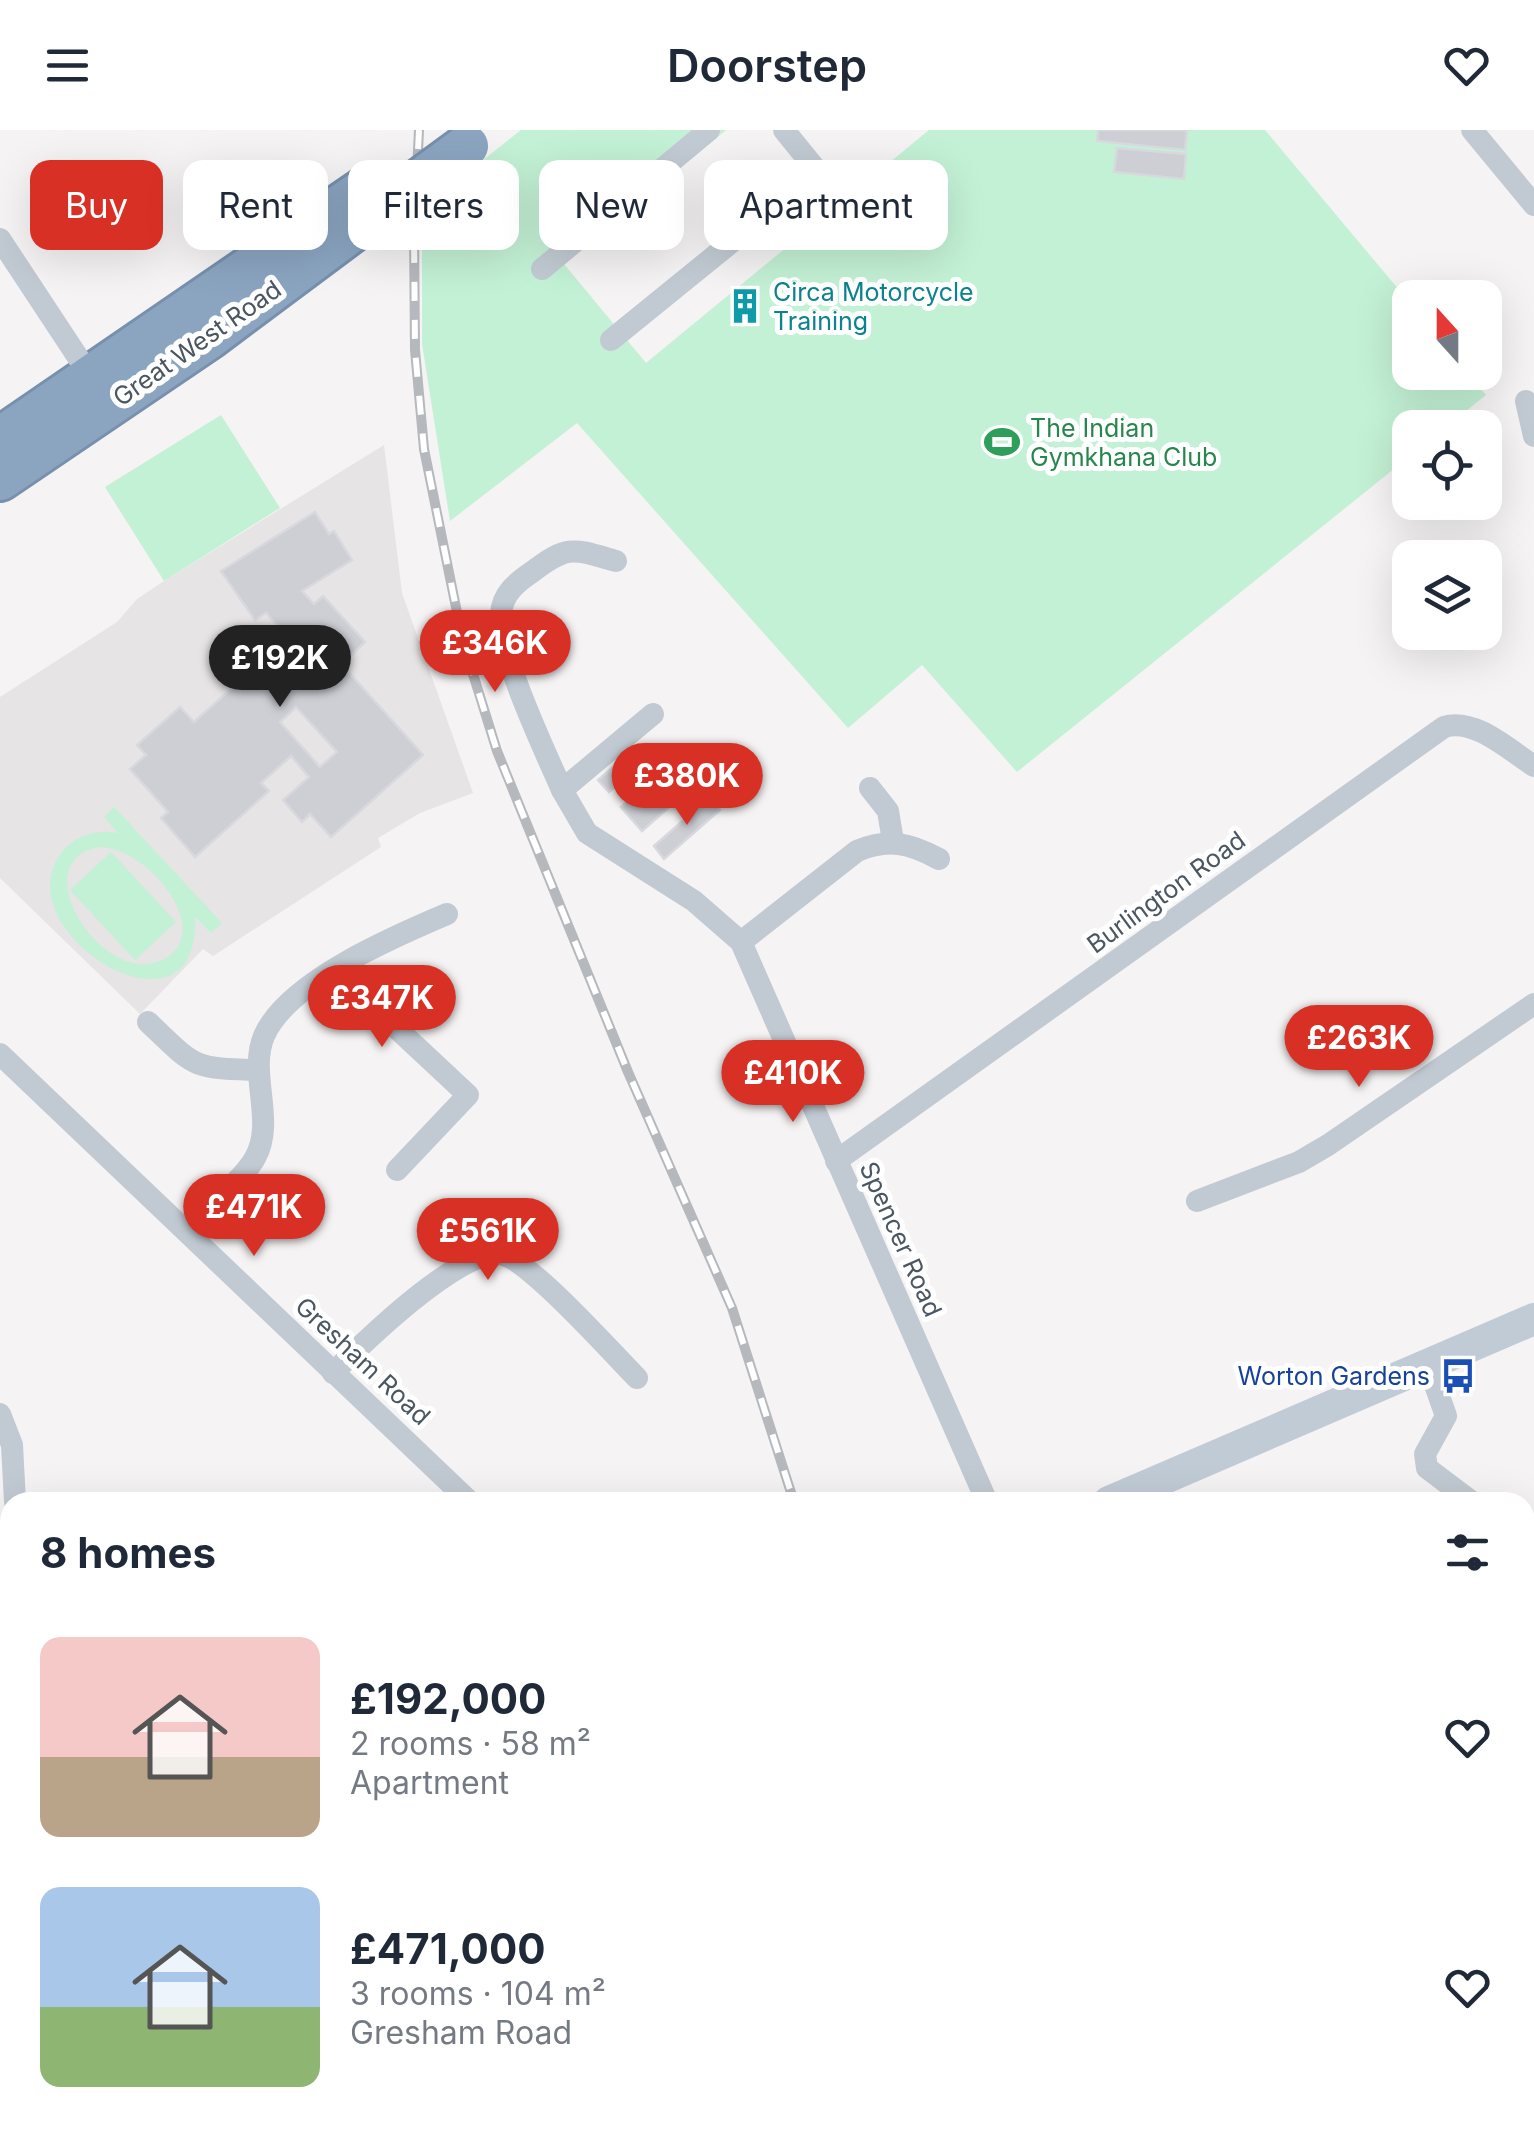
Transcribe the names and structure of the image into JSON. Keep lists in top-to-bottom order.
{
  "streets": {
    "highway": ["Great West Road"],
    "street": ["Burlington Road", "Spencer Road", "Gresham Road"]
  },
  "crossings": [
    ["Burlington Road", "Spencer Road"]
  ],
  "places": {
    "building": ["Circa Motorcycle Training"],
    "sports": ["The Indian Gymkhana Club"],
    "bus stop": ["Worton Gardens"]
  },
  "north": "top",
  "page": {
    "header": "Doorstep",
    "chip": [
      "Buy",
      "Rent",
      "Filters",
      "New",
      "Apartment"
    ],
    "price": [
      "£346K",
      "£192K",
      "£380K",
      "£347K",
      "£263K",
      "£410K",
      "£471K",
      "£561K"
    ],
    "heading": "8 homes",
    "list": [
      {
        "name": "£192,000",
        "note": "2 rooms · 58 m² · Apartment"
      },
      {
        "name": "£471,000",
        "note": "3 rooms · 104 m² · Gresham Road"
      }
    ]
  }
}
